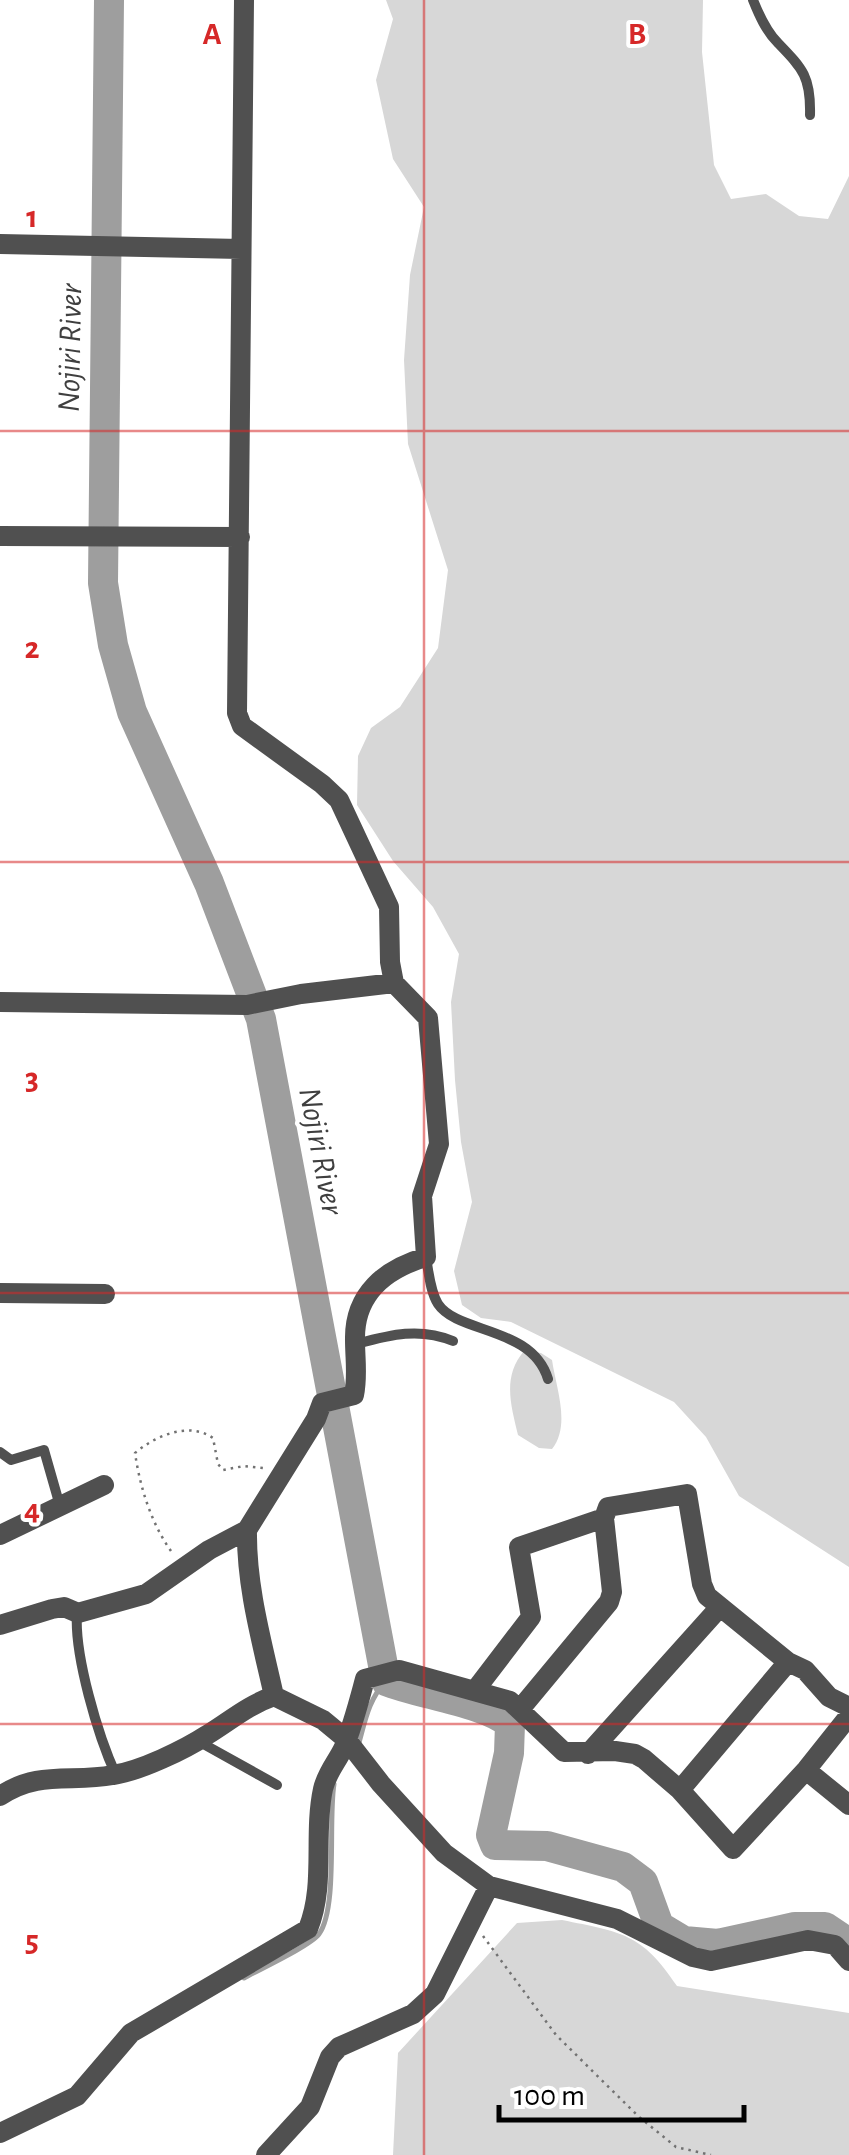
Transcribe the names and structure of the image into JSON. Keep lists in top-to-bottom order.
{
  "water": ["Nojiri River"],
  "scale_bar": "100 m",
  "grid": {
    "columns": ["A", "B"],
    "rows": [
      "1",
      "2",
      "3",
      "4",
      "5"
    ]
  }
}
